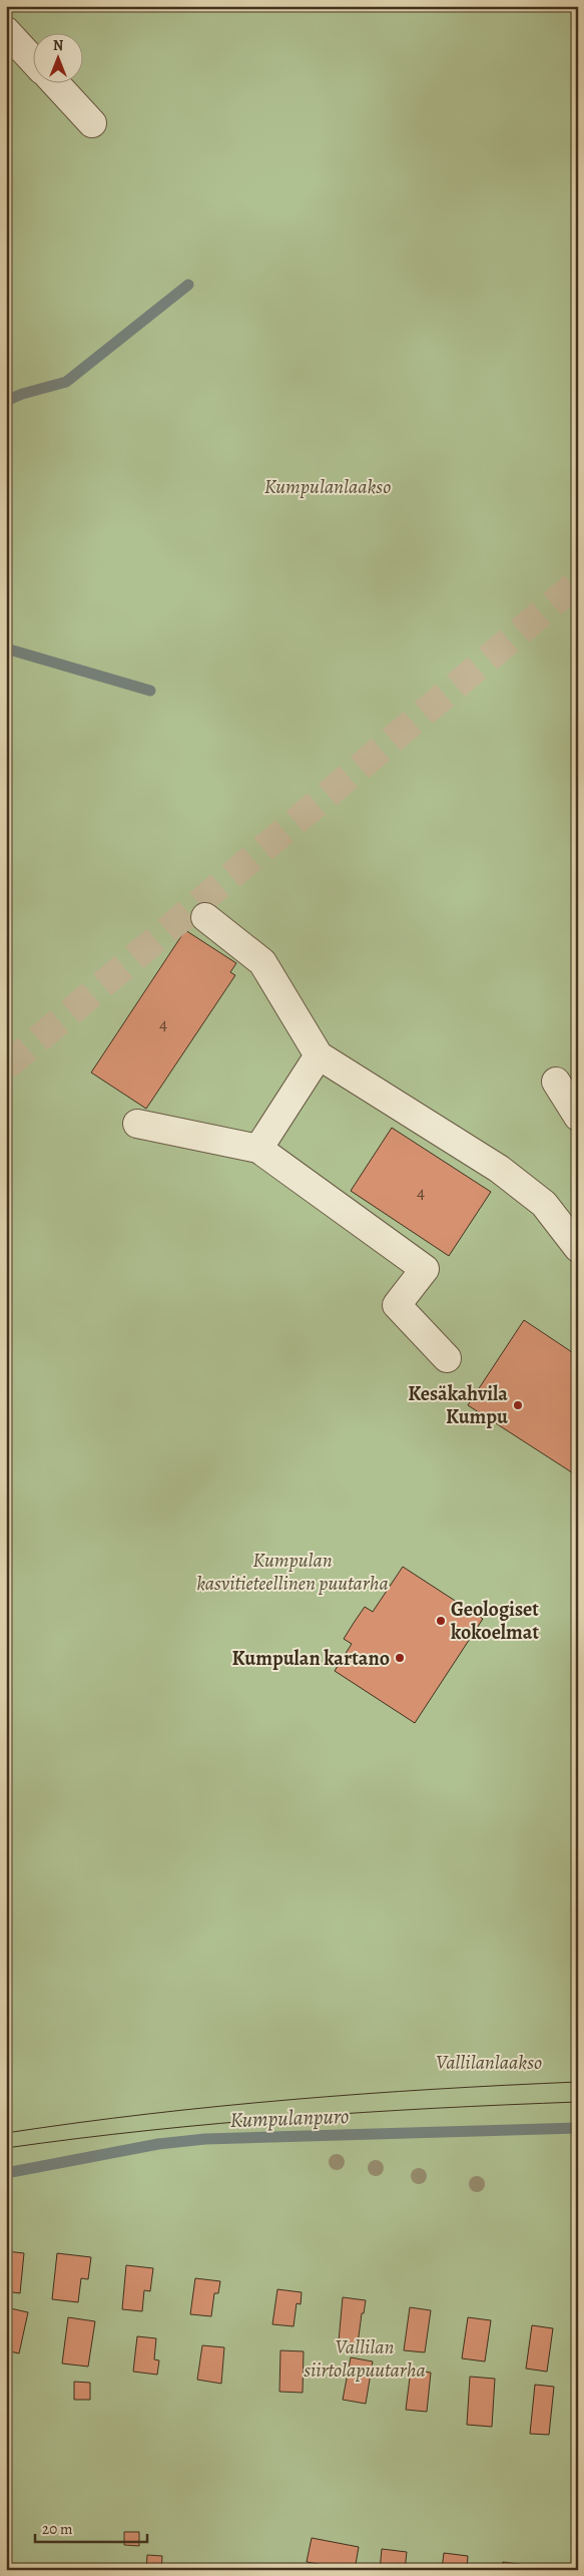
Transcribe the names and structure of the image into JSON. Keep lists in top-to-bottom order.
{
  "water": ["Kumpulanpuro"],
  "parks": [
    "Kumpulanlaakso",
    "Kumpulan kasvitieteellinen puutarha",
    "Vallilanlaakso",
    "Vallilan siirtolapuutarha"
  ],
  "places": ["Kesäkahvila Kumpu", "Geologiset kokoelmat", "Kumpulan kartano"],
  "house_numbers": ["4", "4"],
  "scale_bar": "20 m",
  "north": "top"
}
